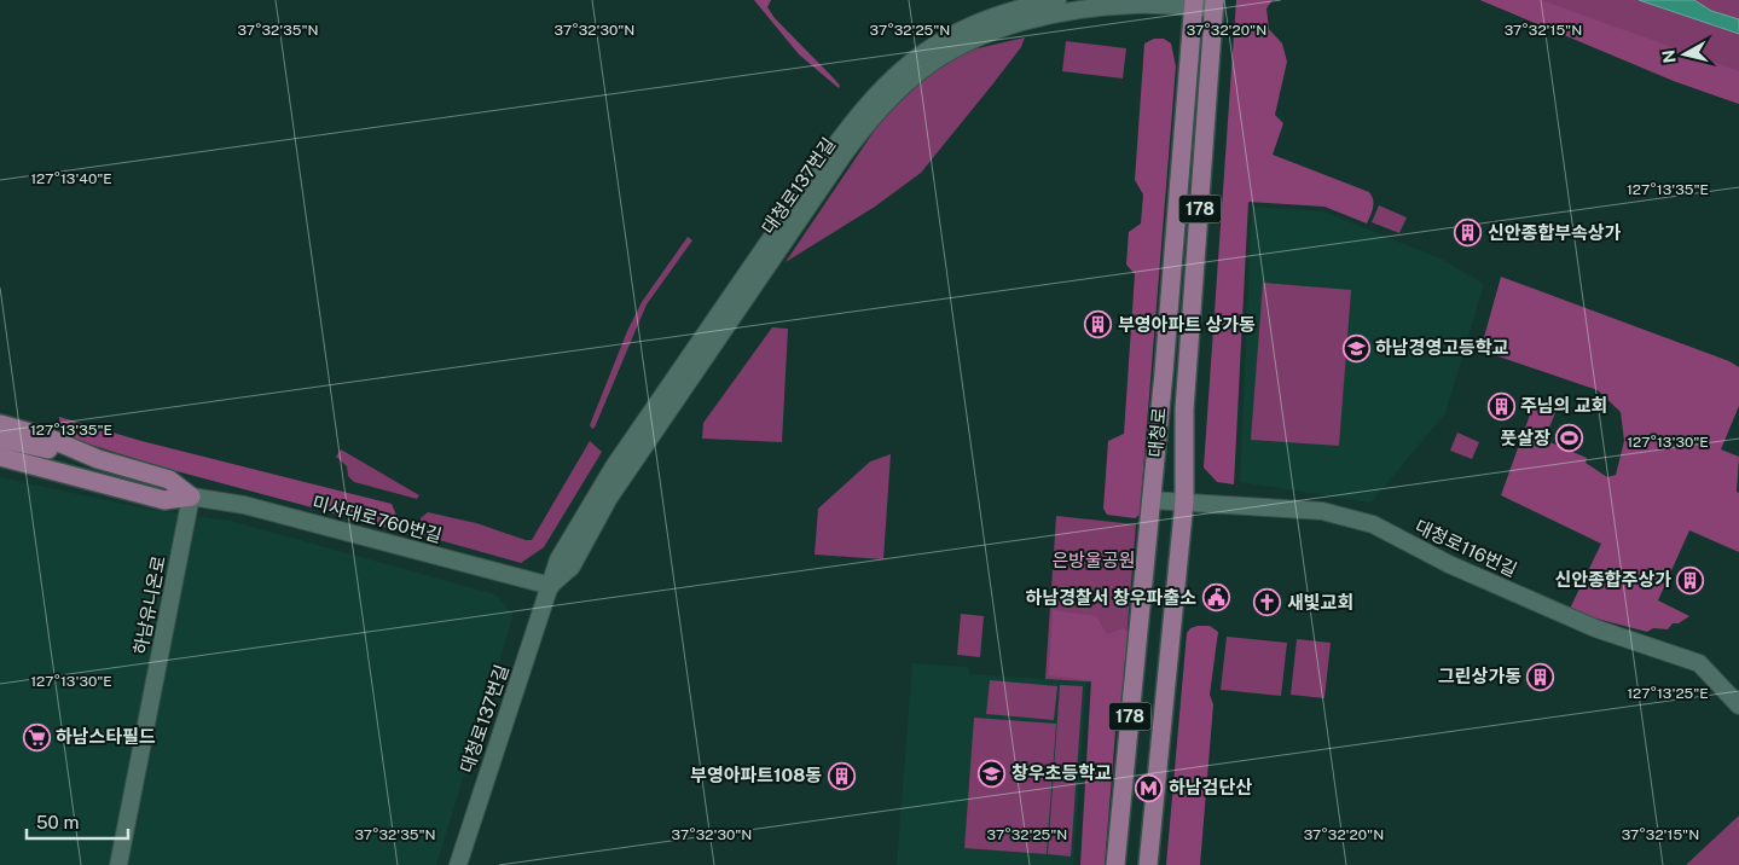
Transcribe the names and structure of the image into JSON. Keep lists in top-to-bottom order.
{
  "streets": {
    "main road": [
      "대청로137번길",
      "178",
      "대청로",
      "미사대로760번길",
      "대청로116번길",
      "하남유니온로"
    ]
  },
  "crossings": [
    ["대청로137번길", "대청로"],
    ["대청로137번길", "미사대로760번길"],
    ["대청로", "대청로116번길"],
    ["미사대로760번길", "하남유니온로"]
  ],
  "parks": ["은방울공원"],
  "places": {
    "building": [
      "신안종합부속상가",
      "부영아파트 상가동",
      "주님의 교회",
      "신안종합주상가",
      "그린상가동",
      "부영아파트108동"
    ],
    "school or university": ["하남경영고등학교", "창우초등학교"],
    "sports": ["풋살장"],
    "public building": ["하남경찰서 창우파출소"],
    "church": ["새빛교회"],
    "supermarket": ["하남스타필드"],
    "metro station": ["하남검단산"]
  },
  "scale_bar": "50 m",
  "north": "left",
  "coordinates": [
    "37°32'35\"N",
    "37°32'30\"N",
    "37°32'25\"N",
    "37°32'20\"N",
    "37°32'15\"N",
    "127°13'40\"E",
    "127°13'35\"E",
    "127°13'30\"E",
    "127°13'25\"E"
  ]
}
